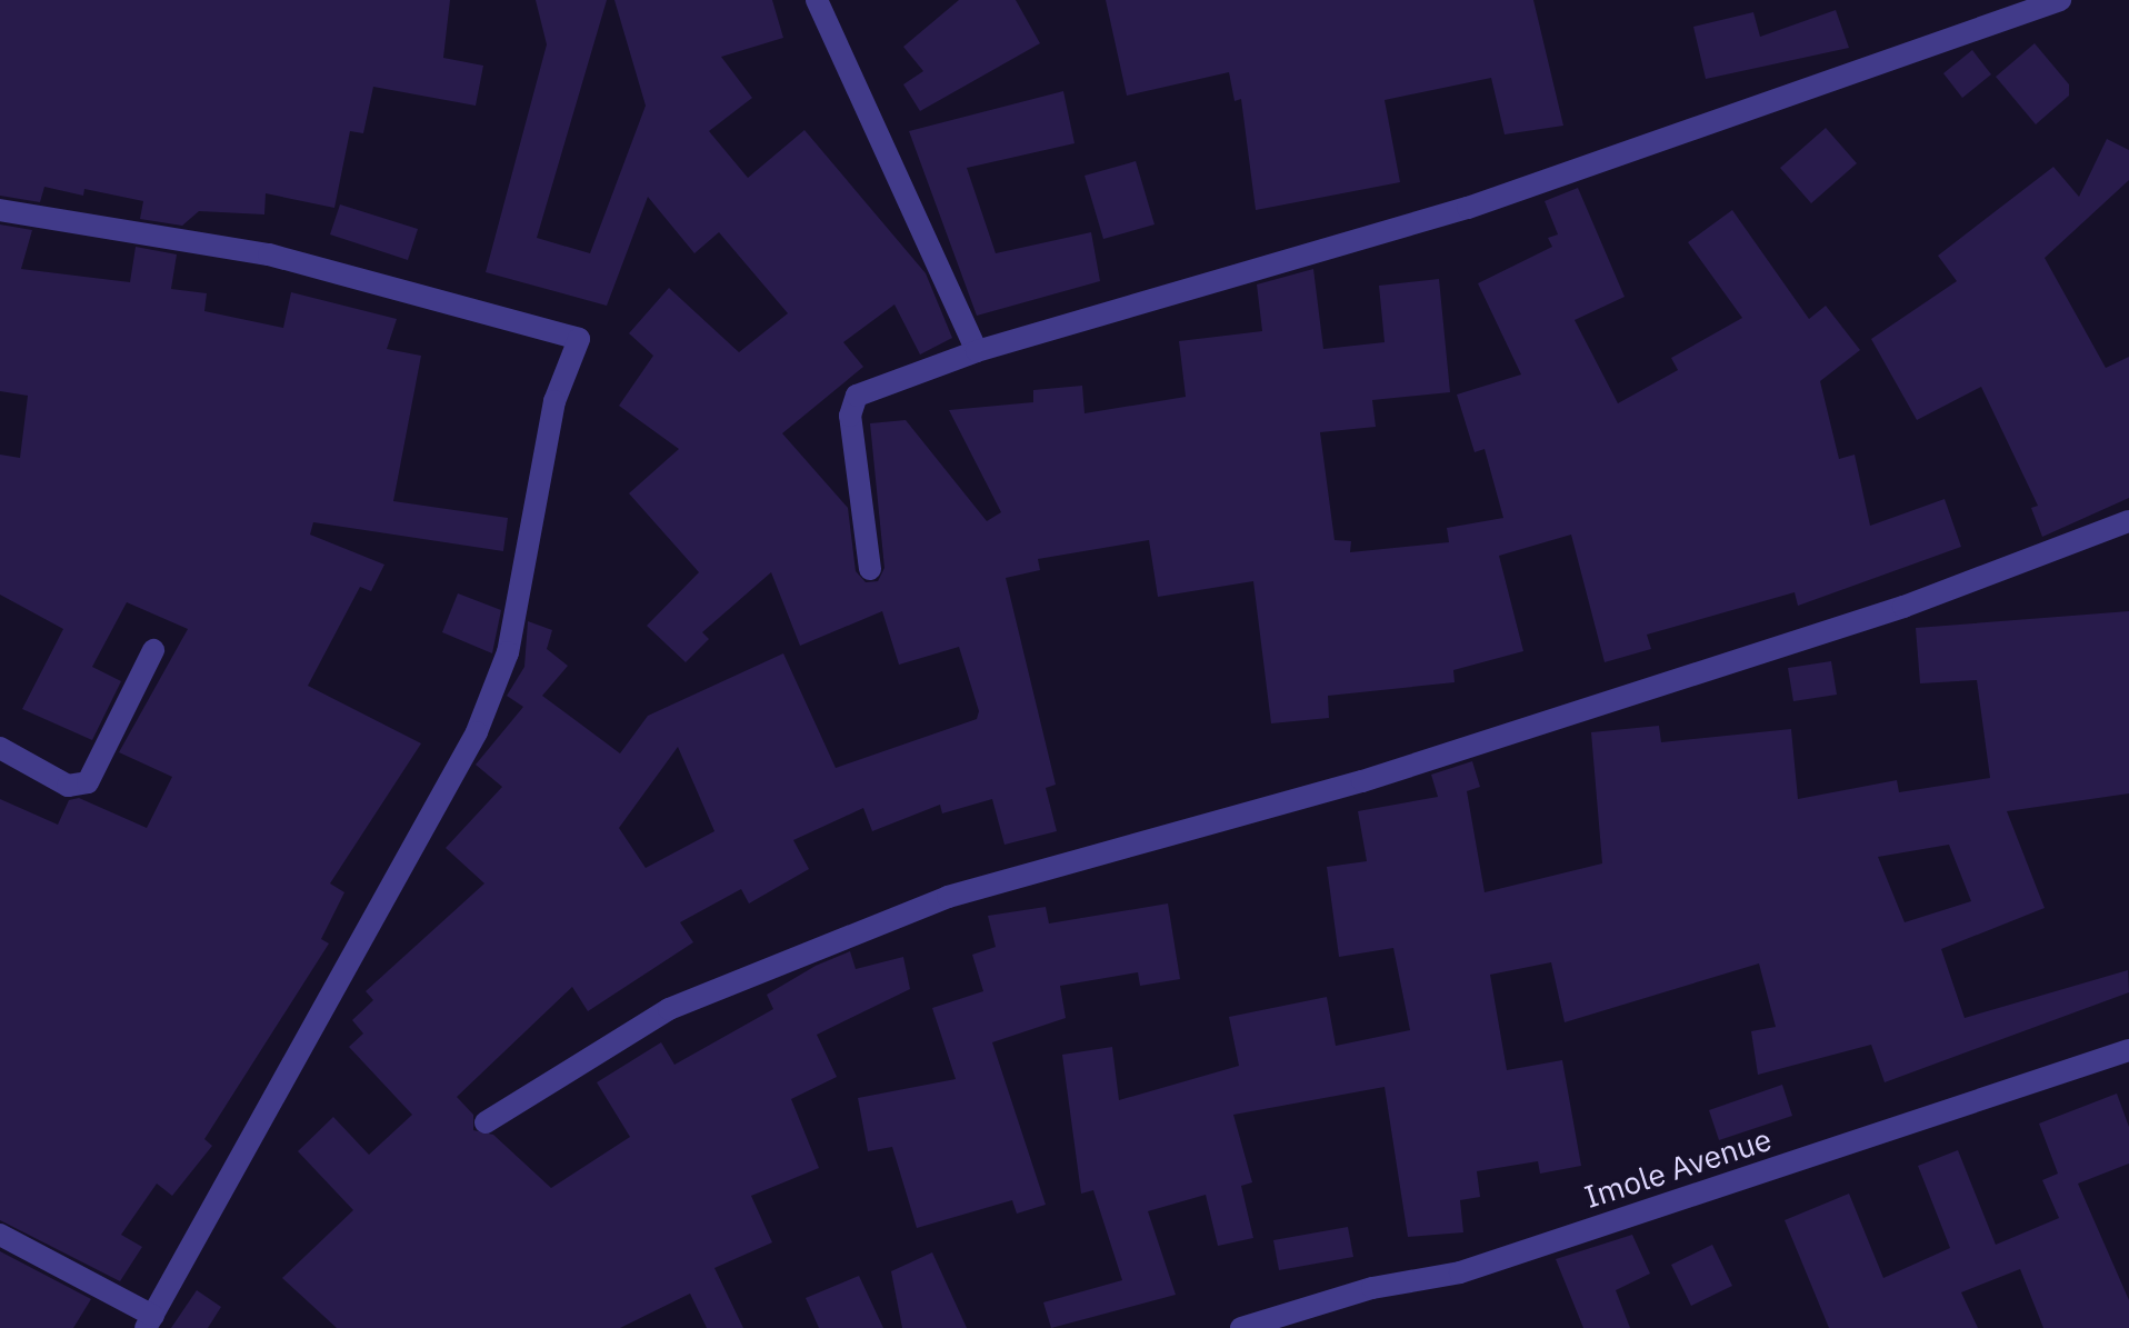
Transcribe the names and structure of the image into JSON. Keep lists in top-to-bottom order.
{
  "streets": {
    "street": ["Imole Avenue"]
  }
}
